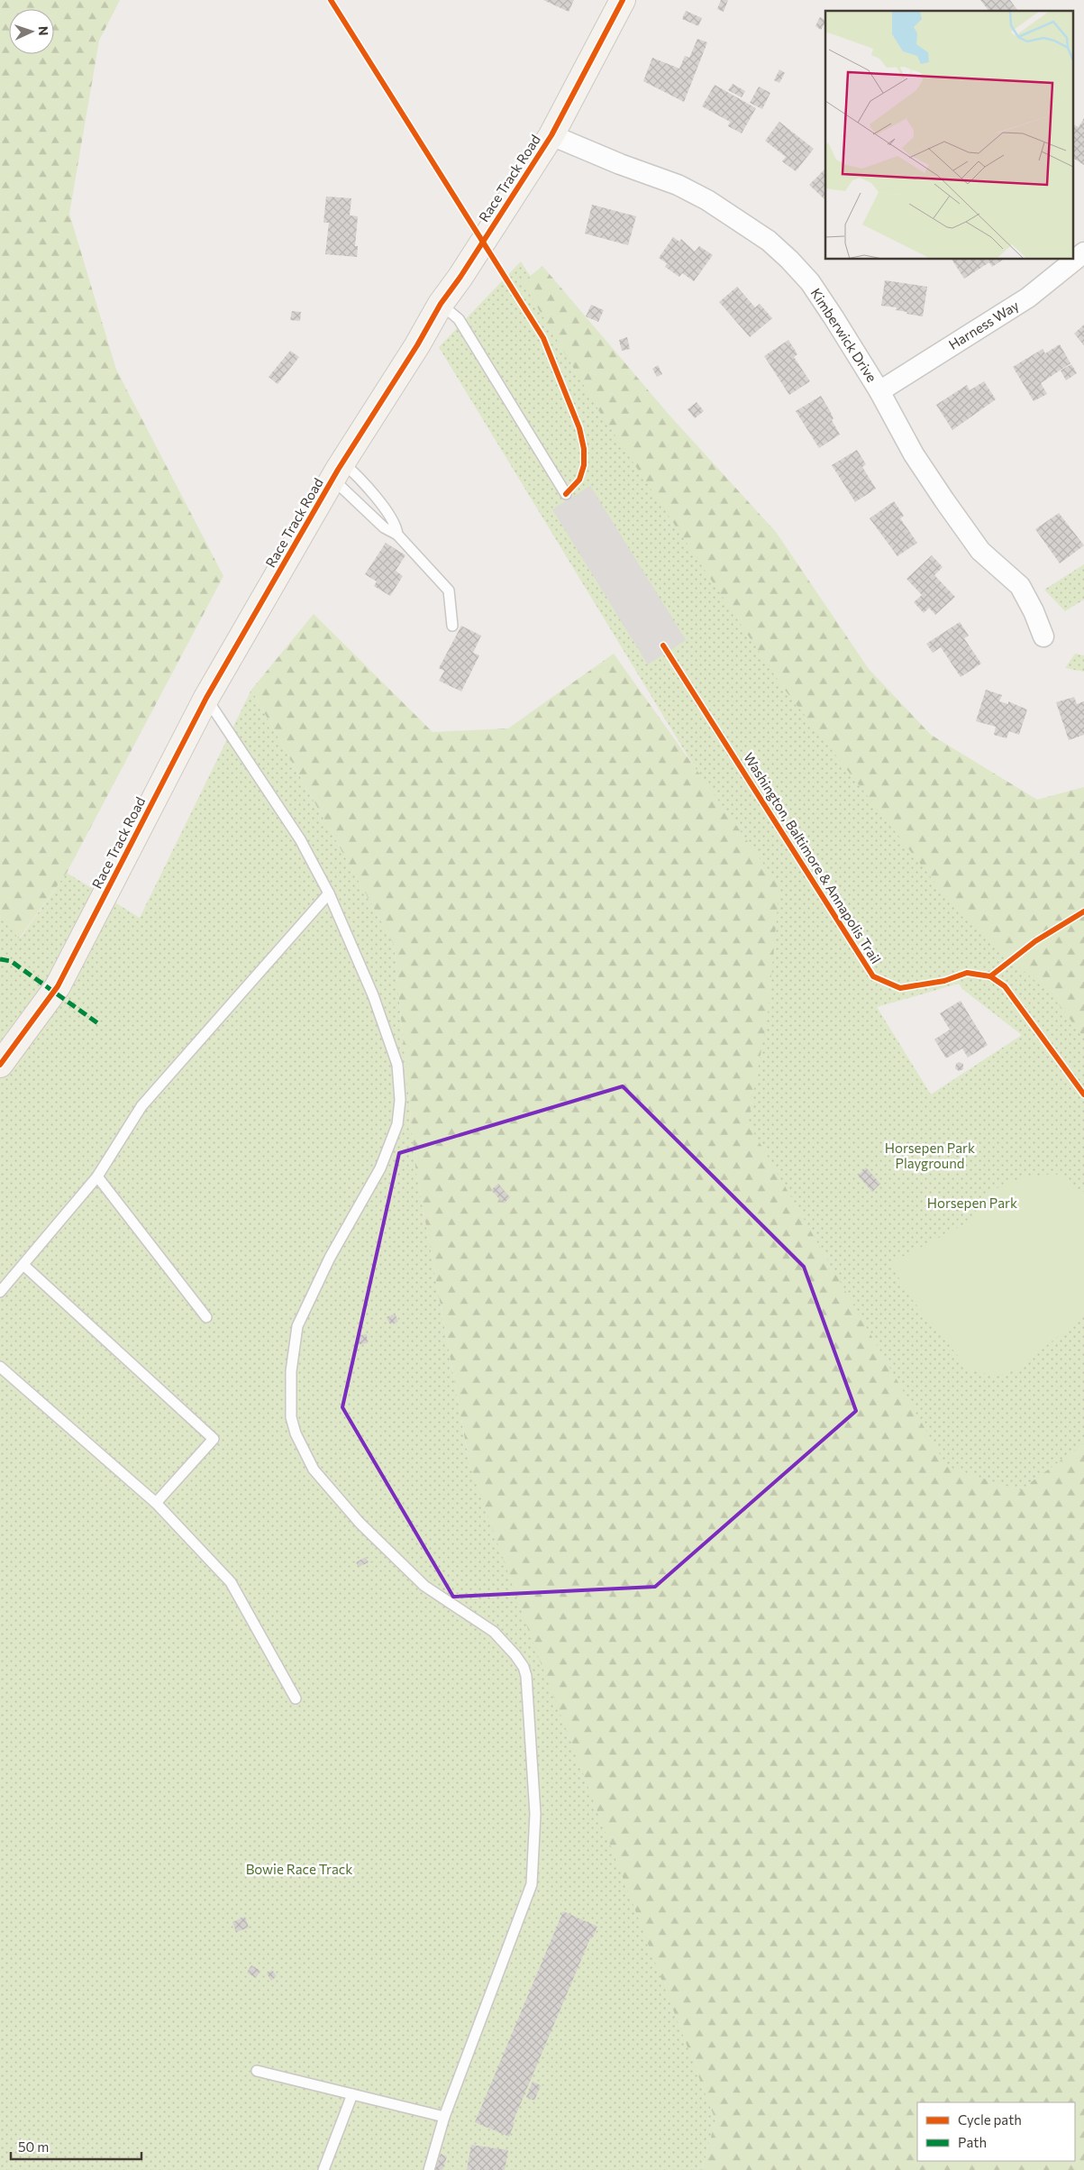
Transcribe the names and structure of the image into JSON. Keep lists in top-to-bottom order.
{
  "streets": {
    "street": ["Race Track Road", "Harness Way", "Kimberwick Drive"],
    "cycle path": ["Washington, Baltimore & Annapolis Trail"]
  },
  "crossings": [
    ["Race Track Road", "Kimberwick Drive"],
    ["Harness Way", "Kimberwick Drive"]
  ],
  "parks": ["Horsepen Park Playground", "Horsepen Park", "Bowie Race Track"],
  "legend": ["Cycle path", "Path"],
  "scale_bar": "50 m",
  "north": "right"
}
